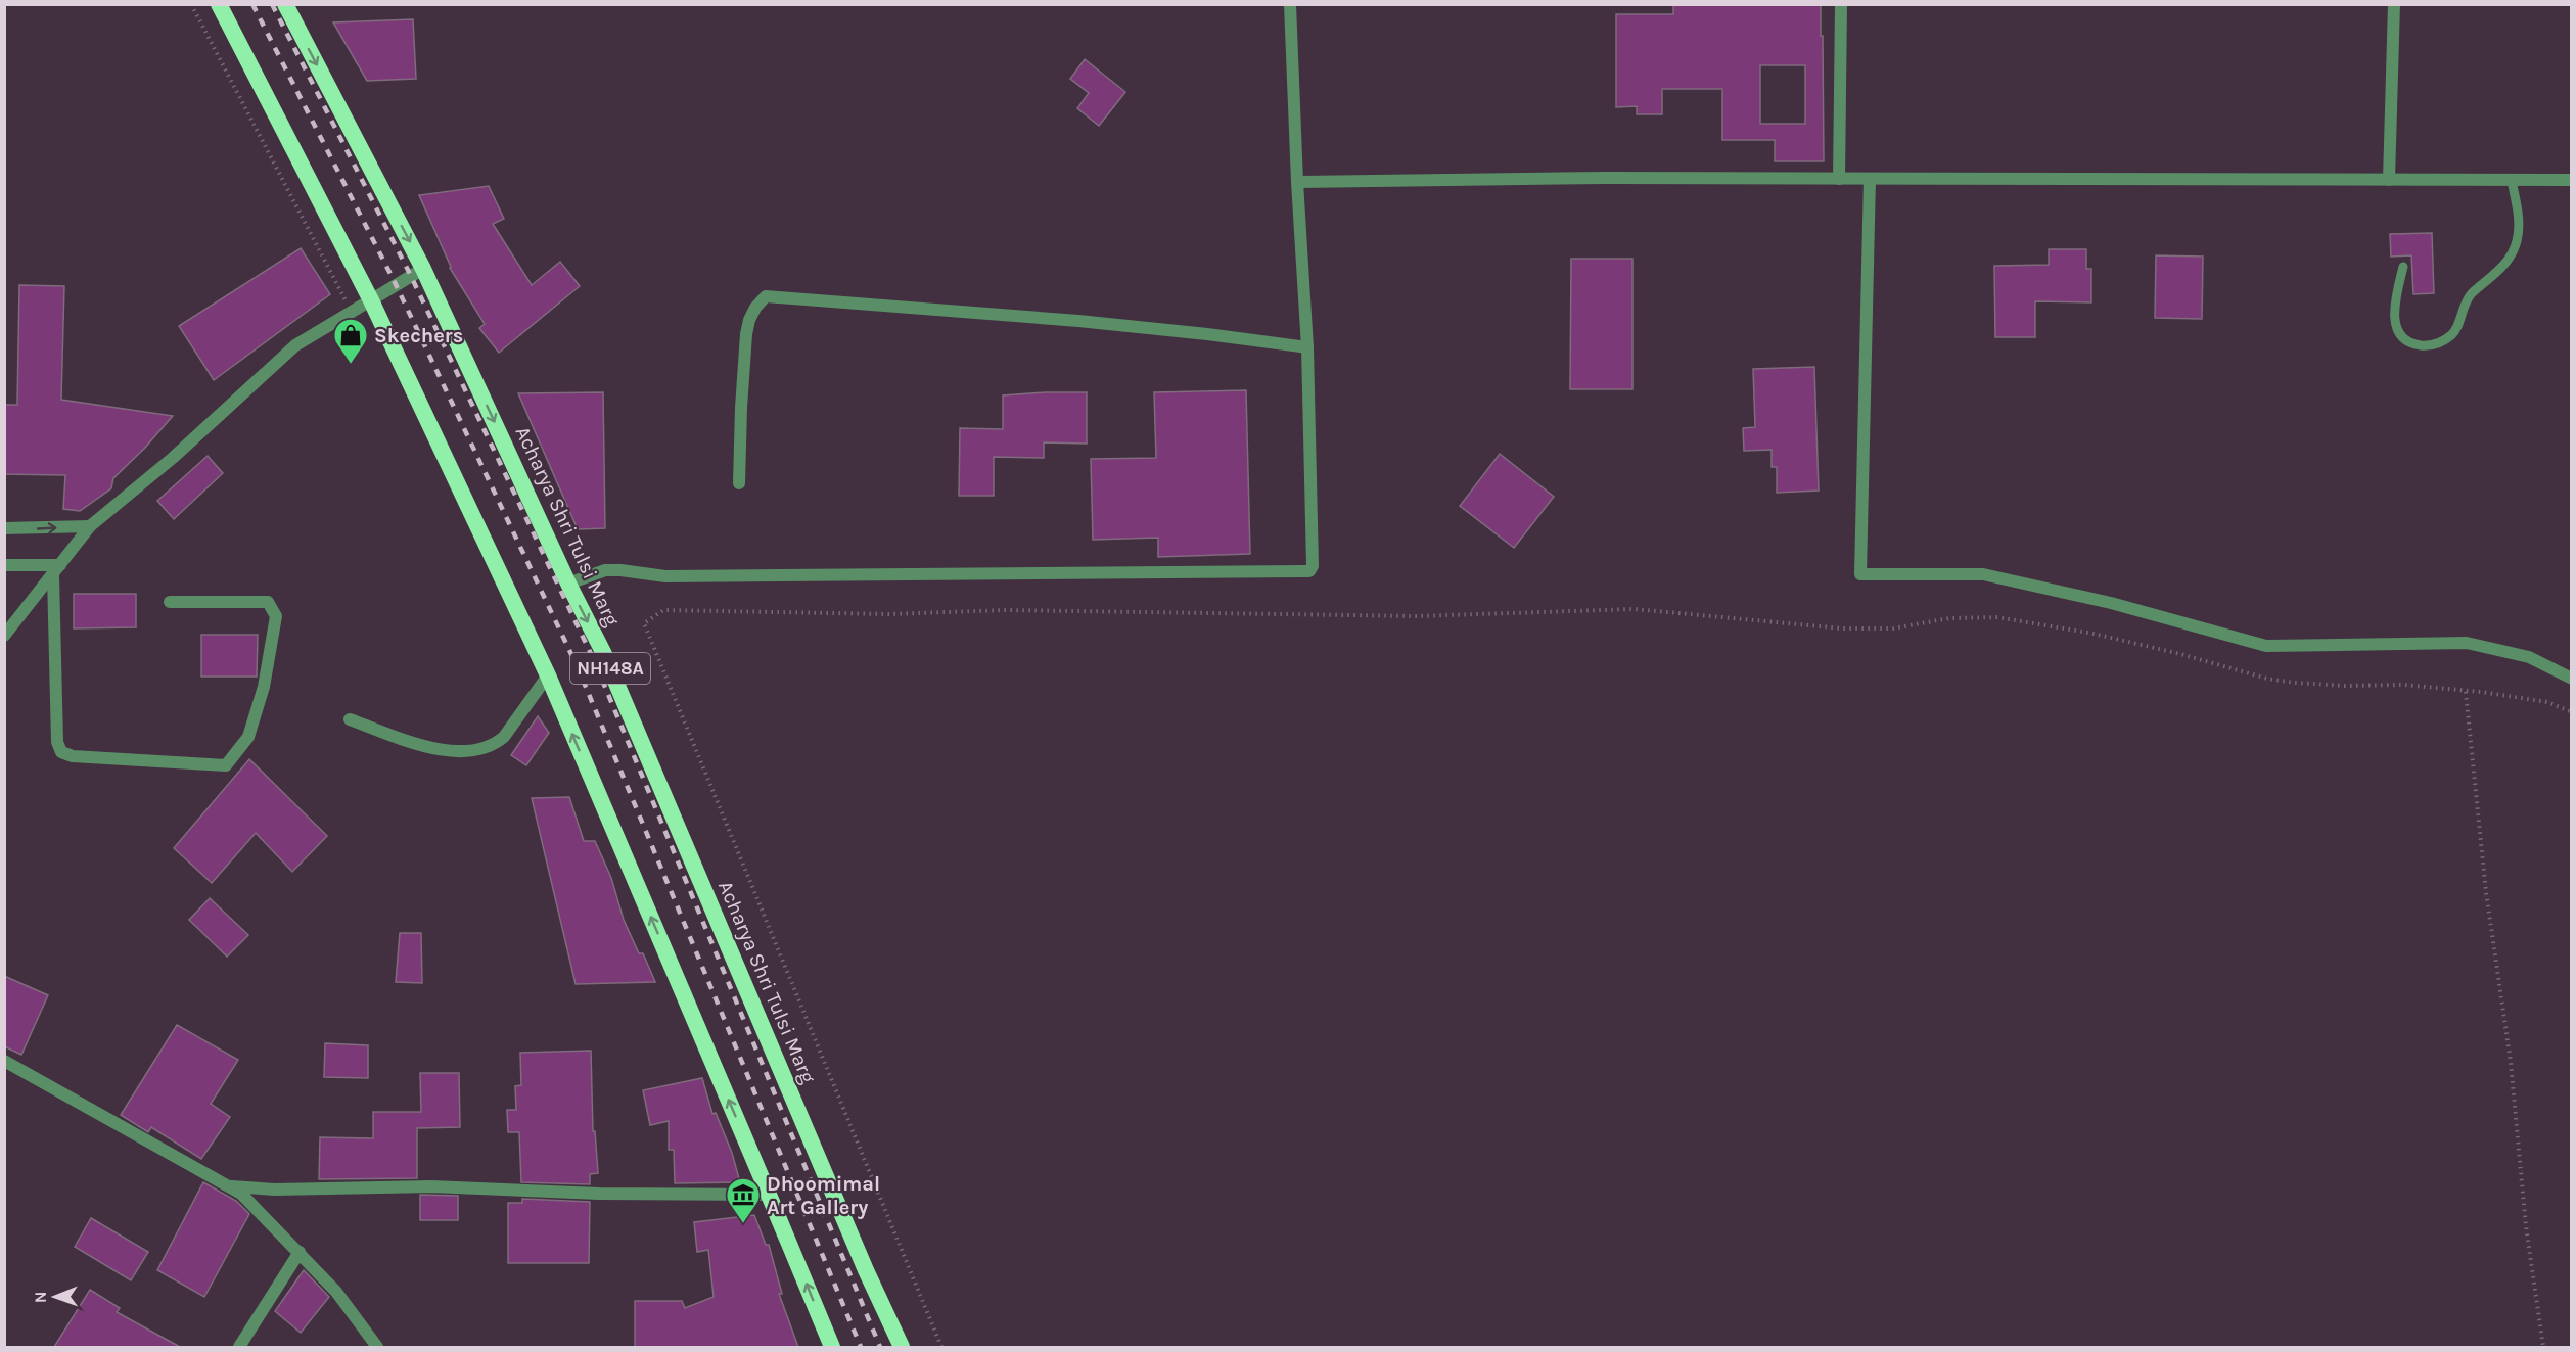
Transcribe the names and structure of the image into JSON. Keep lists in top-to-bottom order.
{
  "streets": {
    "highway": ["Acharya Shri Tulsi Marg", "NH148A"]
  },
  "places": {
    "shop": ["Skechers"],
    "museum": ["Dhoomimal Art Gallery"]
  },
  "north": "left"
}
